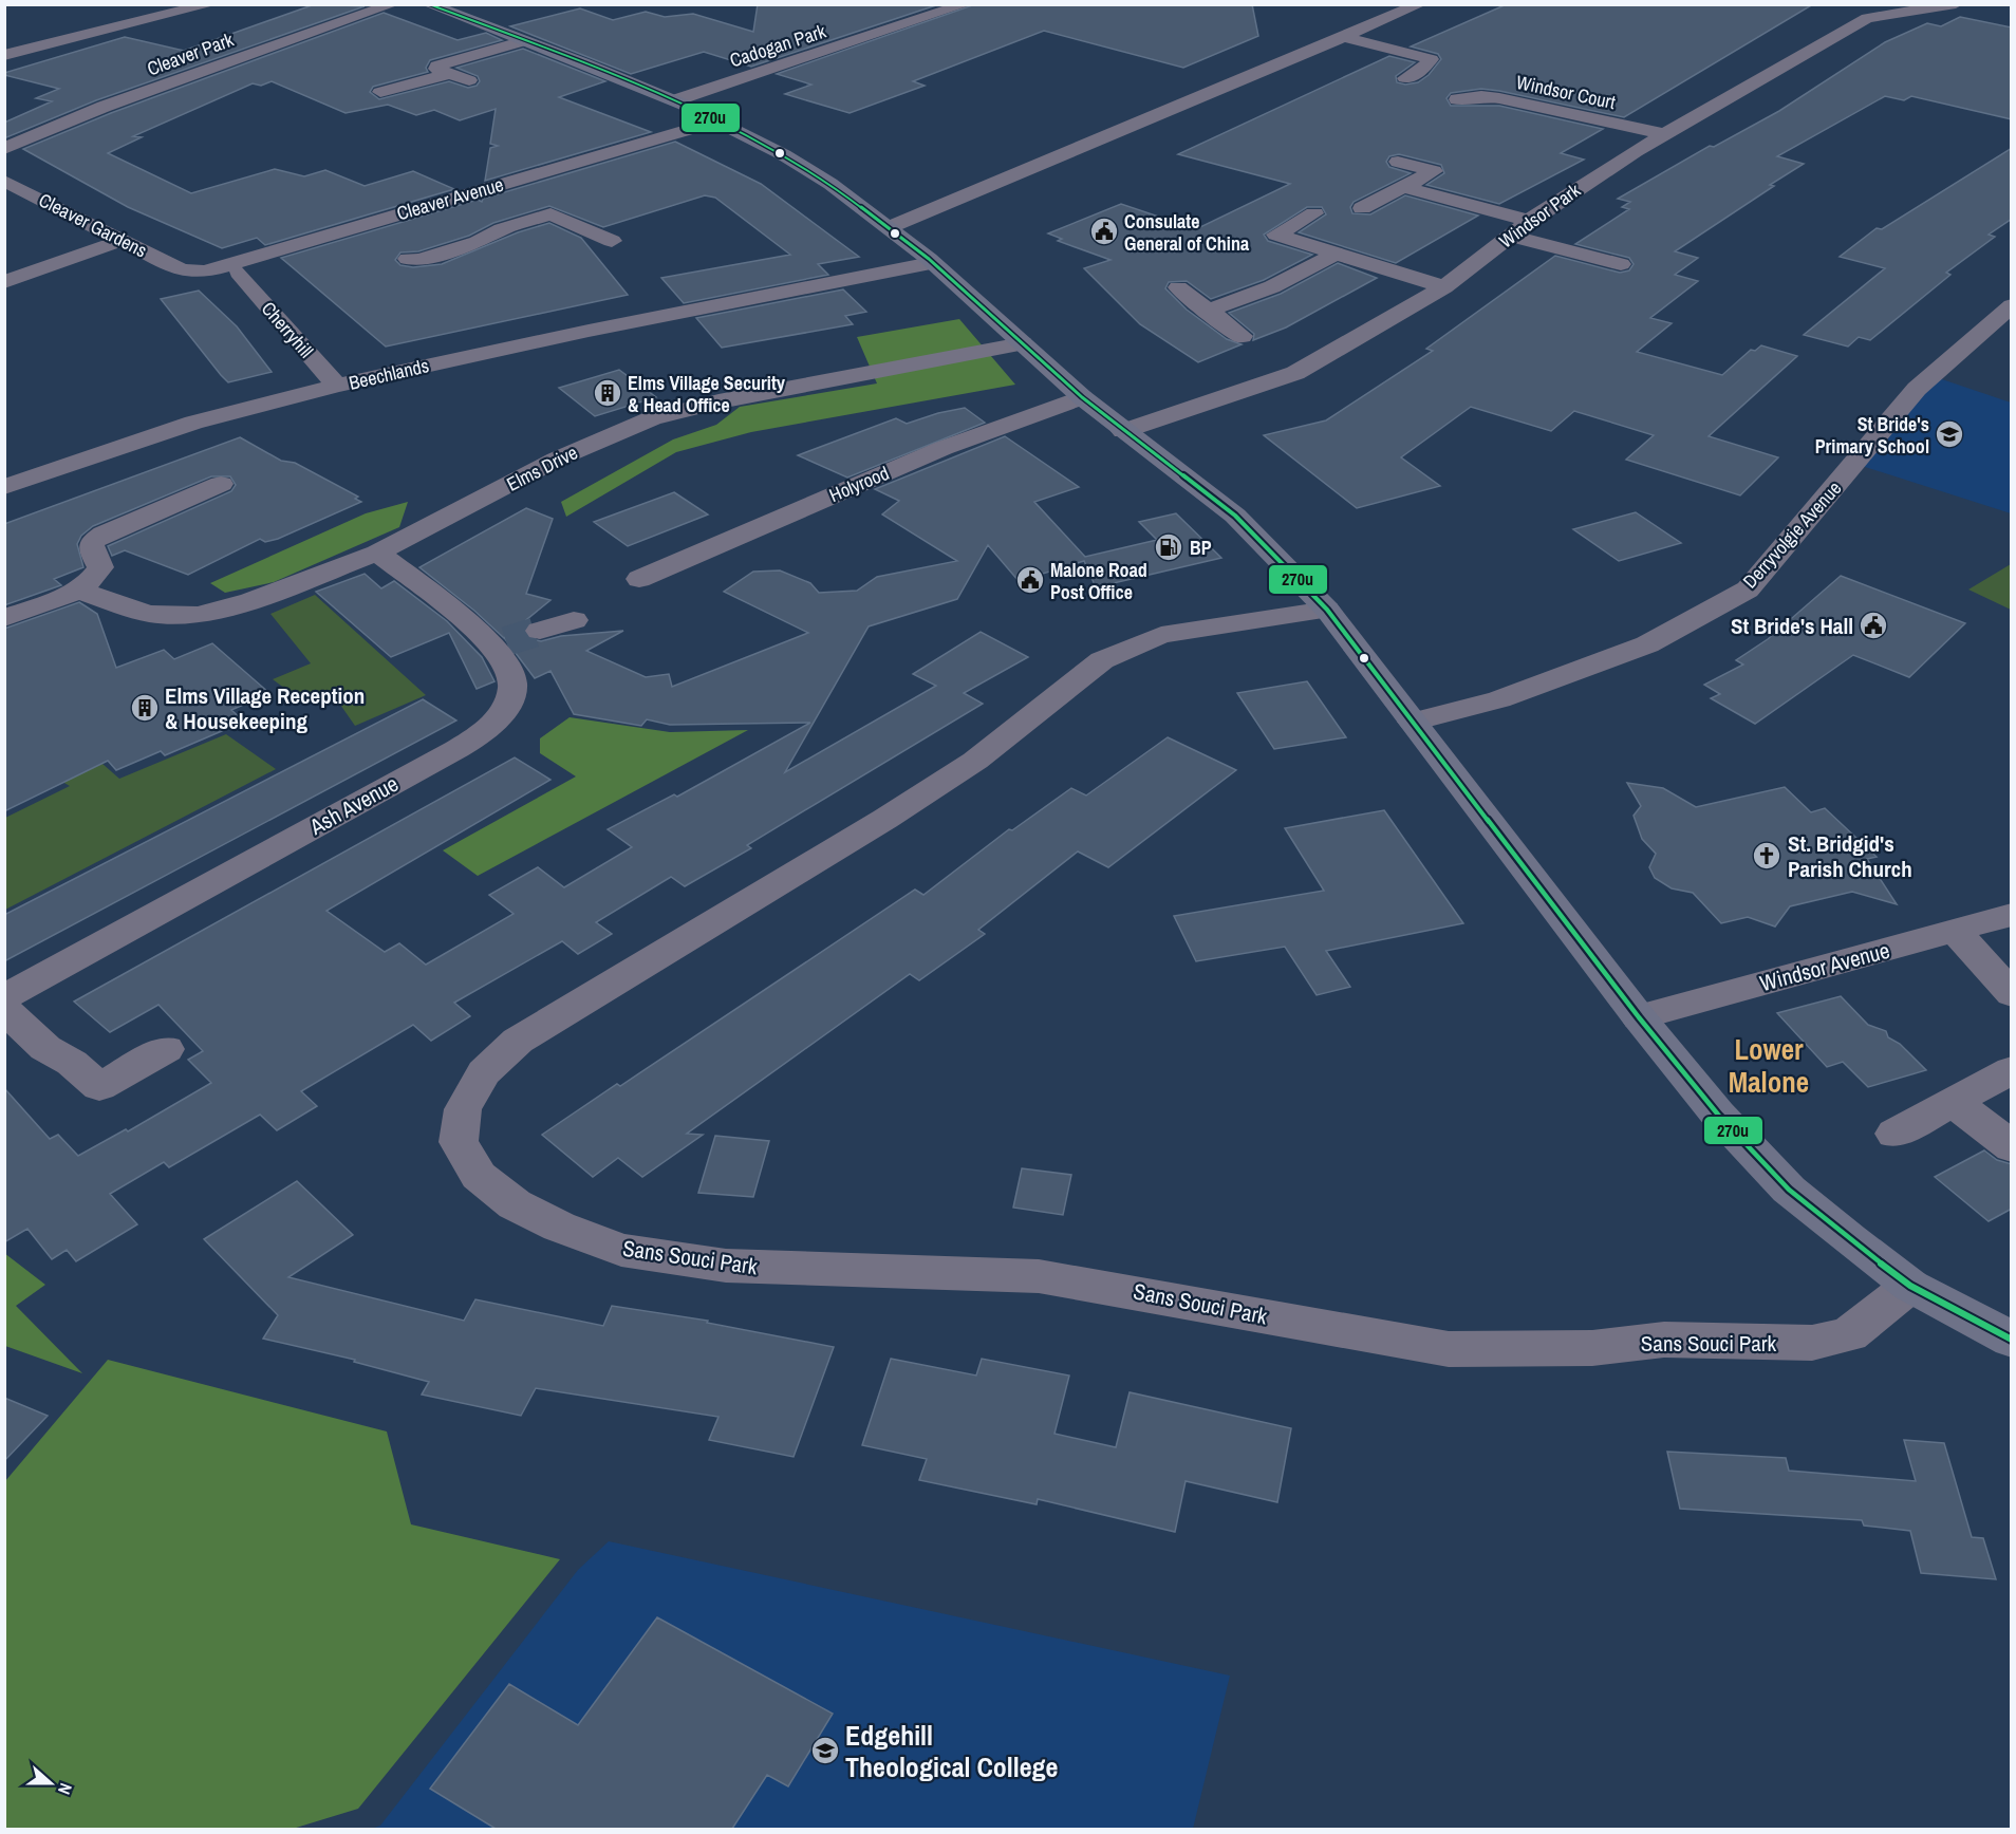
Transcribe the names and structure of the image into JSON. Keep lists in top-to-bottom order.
{
  "streets": {
    "street": [
      "Cadogan Park",
      "Cleaver Park",
      "Windsor Court",
      "Cleaver Avenue",
      "Windsor Park",
      "Cleaver Gardens",
      "Cherryhill",
      "Beechlands",
      "Elms Drive",
      "Holyrood",
      "Derryvolgie Avenue",
      "Ash Avenue",
      "Windsor Avenue",
      "Sans Souci Park"
    ]
  },
  "crossings": [
    ["Windsor Court", "Windsor Park"],
    ["Cleaver Avenue", "Cleaver Gardens"],
    ["Cherryhill", "Beechlands"],
    ["Elms Drive", "Ash Avenue"]
  ],
  "districts": ["Lower Malone"],
  "places": {
    "public building": ["Consulate General of China", "Malone Road Post Office", "St Bride's Hall"],
    "building": ["Elms Village Security & Head Office", "Elms Village Reception & Housekeeping"],
    "school or university": ["St Bride's Primary School", "Edgehill Theological College"],
    "fuel station": ["BP"],
    "church": ["St. Bridgid's Parish Church"]
  },
  "lines": ["transit line 270u"],
  "north": "right"
}
